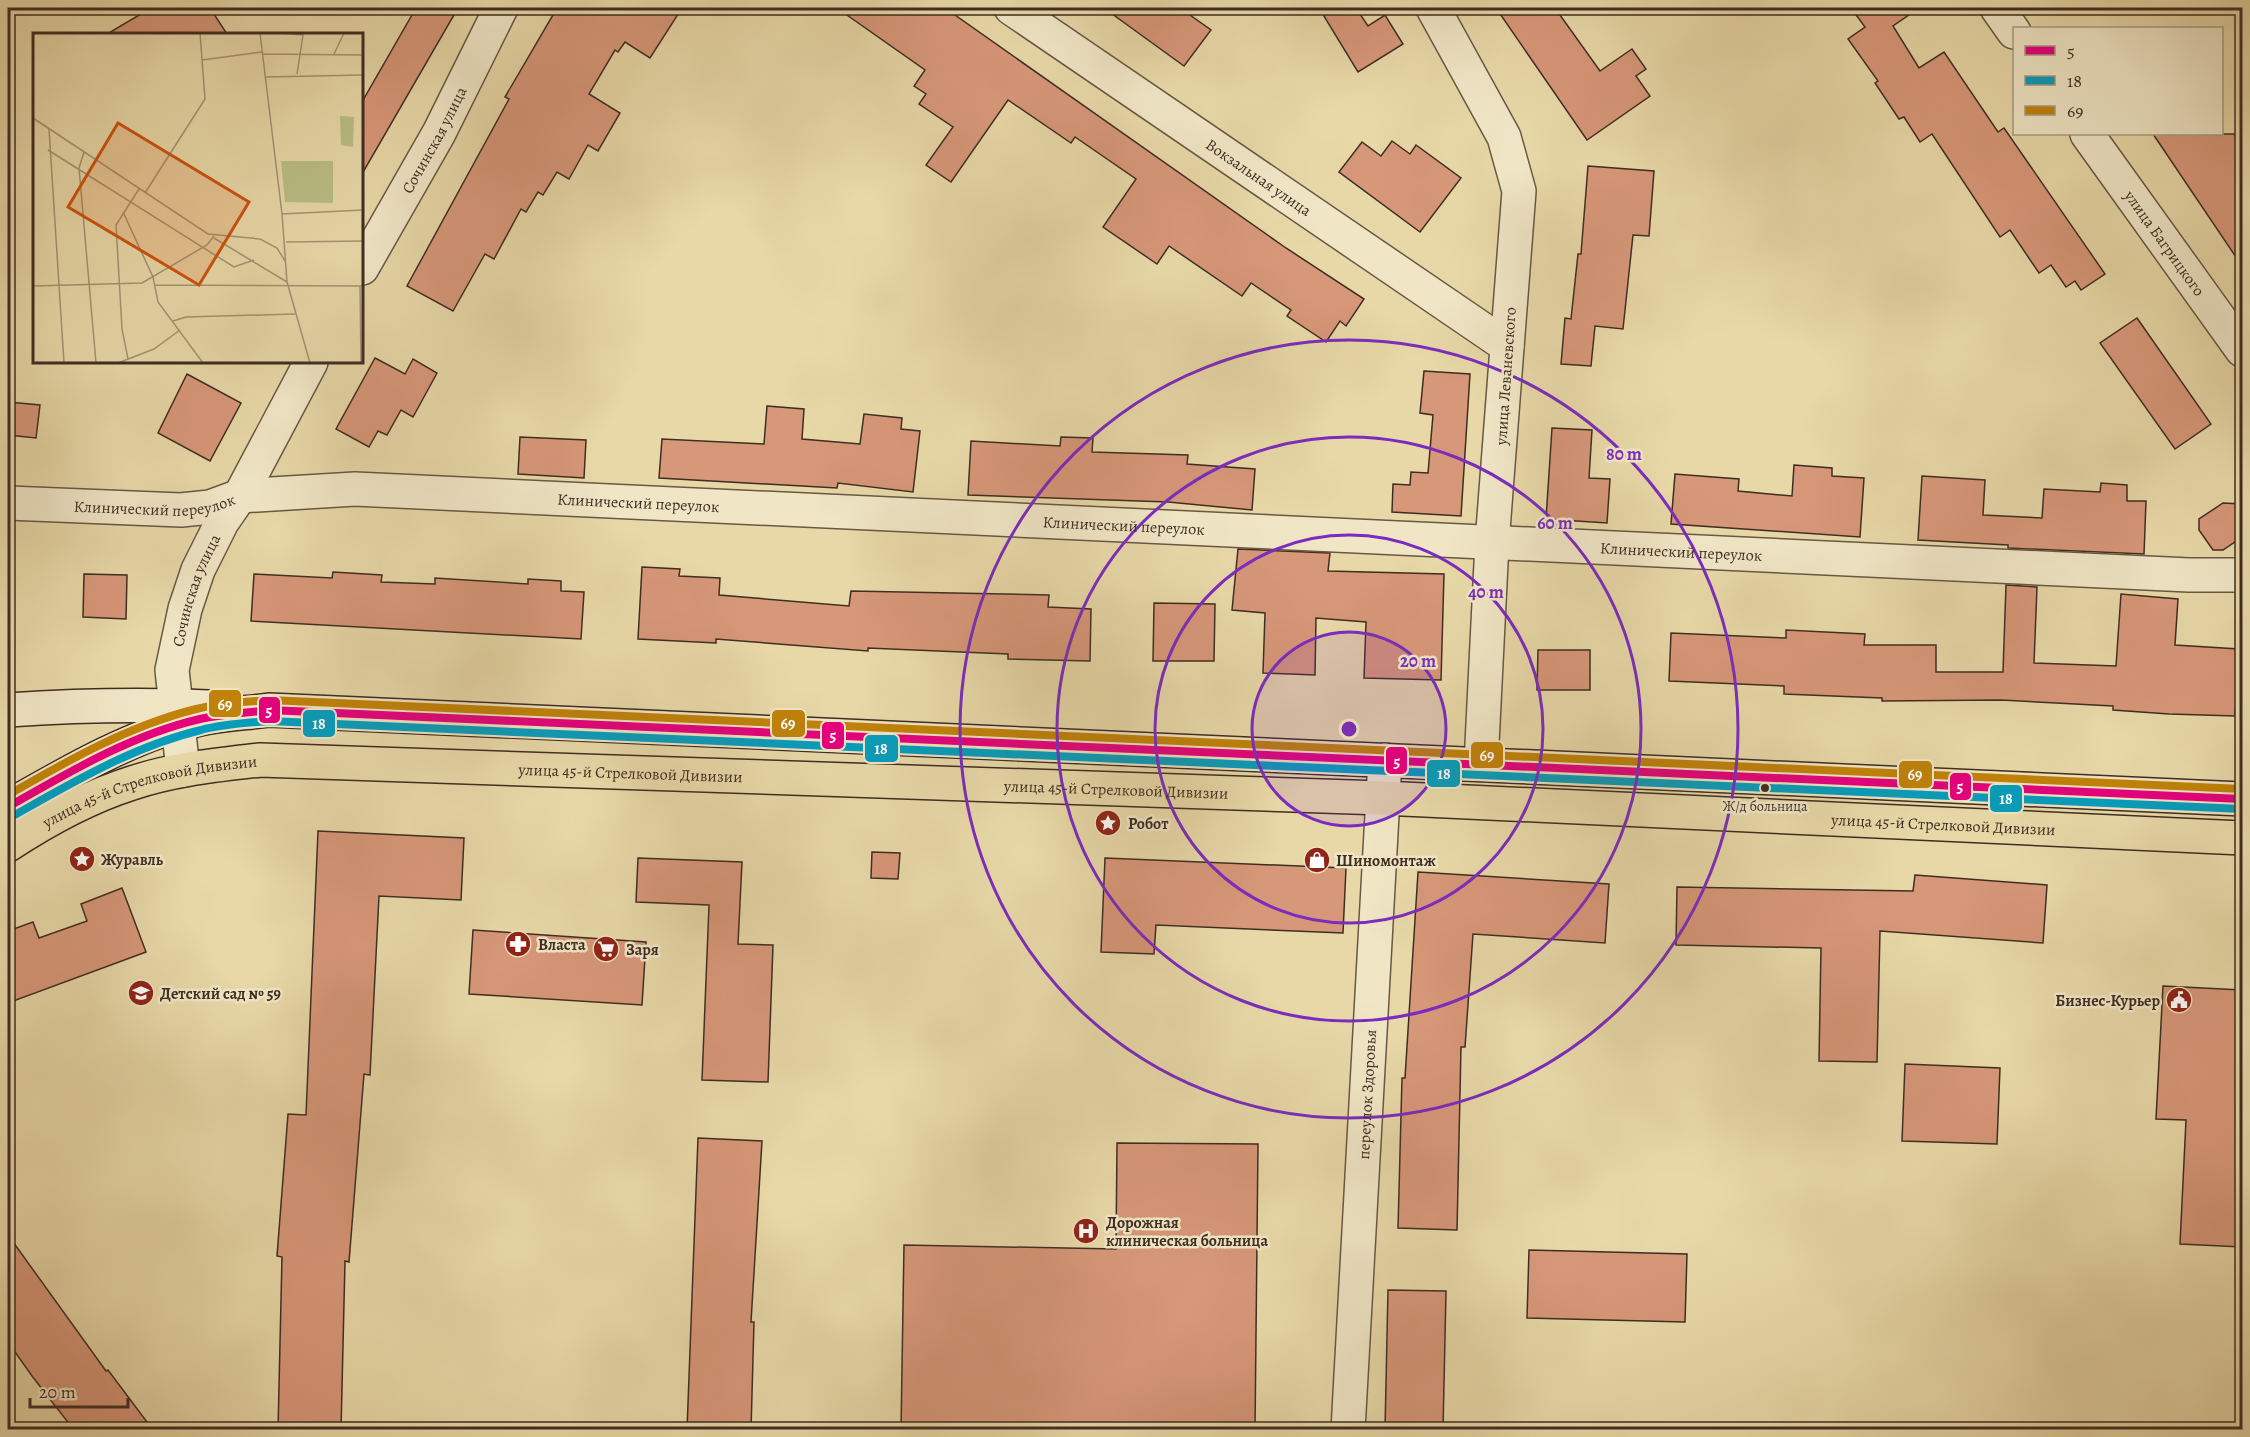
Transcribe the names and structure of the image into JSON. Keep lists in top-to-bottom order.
{
  "streets": {
    "main road": ["улица 45-й Стрелковой Дивизии"],
    "street": [
      "Сочинская улица",
      "Вокзальная улица",
      "улица Багрицкого",
      "улица Леваневского",
      "Клинический переулок",
      "переулок Здоровья"
    ]
  },
  "crossings": [
    ["Сочинская улица", "Клинический переулок"],
    ["Сочинская улица", "улица 45-й Стрелковой Дивизии"],
    ["Вокзальная улица", "улица Леваневского"],
    ["улица Леваневского", "Клинический переулок"],
    ["улица Леваневского", "улица 45-й Стрелковой Дивизии"],
    ["улица 45-й Стрелковой Дивизии", "переулок Здоровья"]
  ],
  "places": {
    "other": ["Ж/д больница"],
    "place": ["Робот", "Журавль"],
    "shop": ["Шиномонтаж"],
    "pharmacy": ["Власта"],
    "supermarket": ["Заря"],
    "school or university": ["Детский сад № 59"],
    "public building": ["Бизнес-Курьер"],
    "hospital": ["Дорожная клиническая больница"]
  },
  "lines": ["transit line 69", "transit line 5", "transit line 18"],
  "legend": ["5", "18", "69"],
  "scale_bar": "20 m",
  "rings": [
    "80 m",
    "60 m",
    "40 m",
    "20 m"
  ]
}
